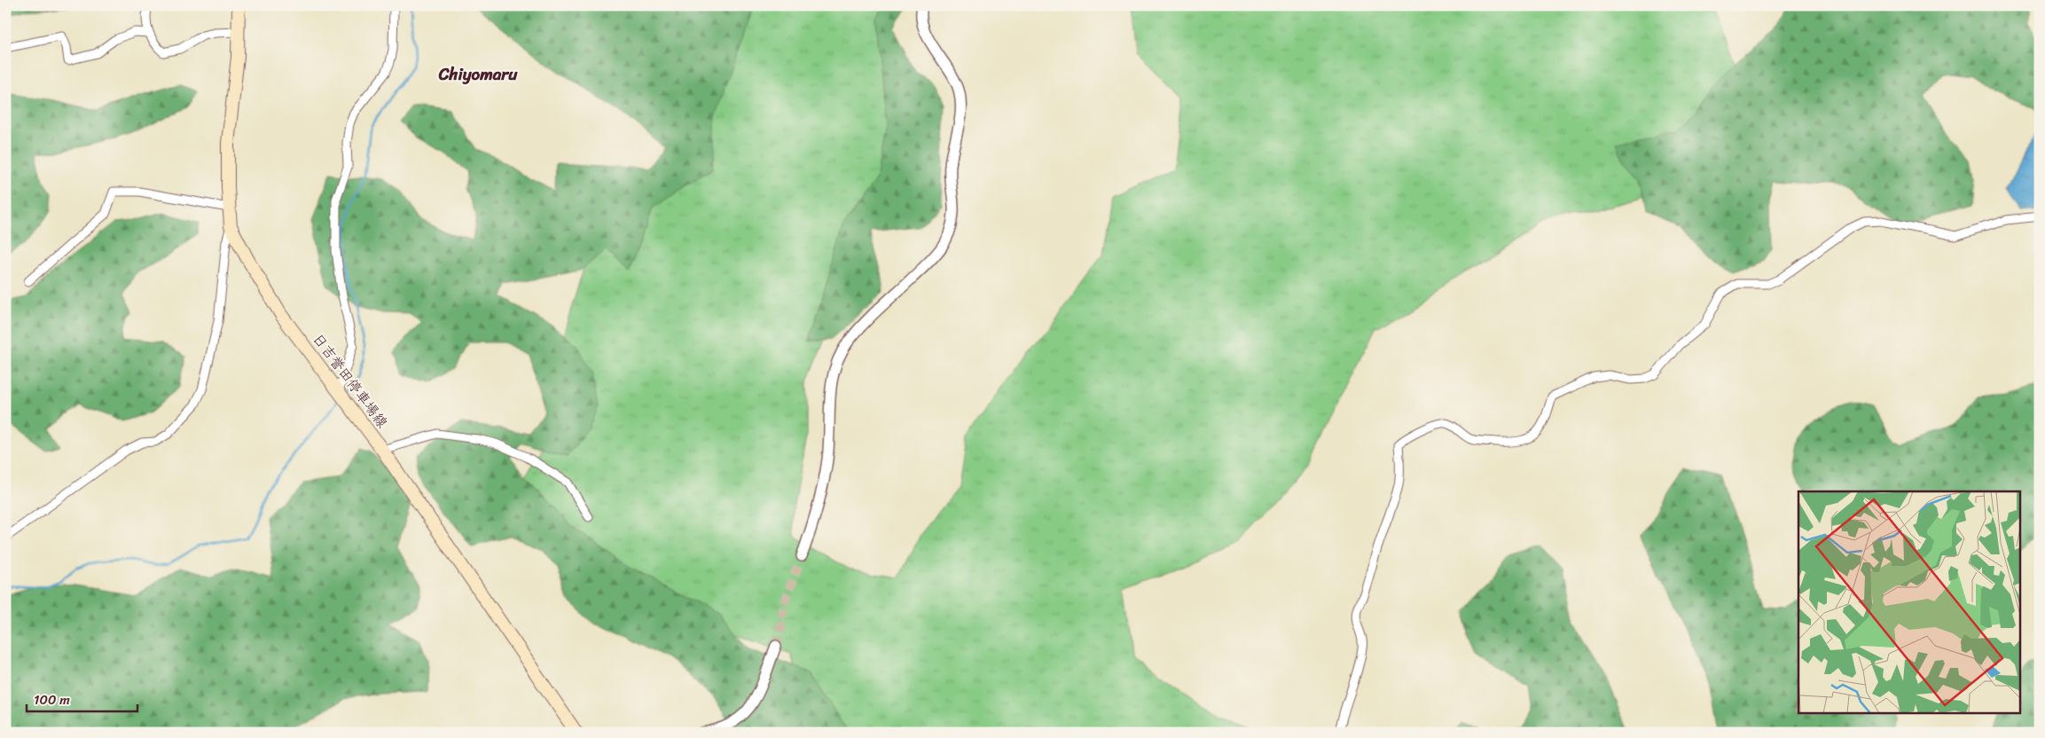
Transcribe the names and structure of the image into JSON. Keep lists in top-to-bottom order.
{
  "streets": {
    "main road": ["日吉誉田停車場線"]
  },
  "districts": ["Chiyomaru"],
  "scale_bar": "100 m"
}
